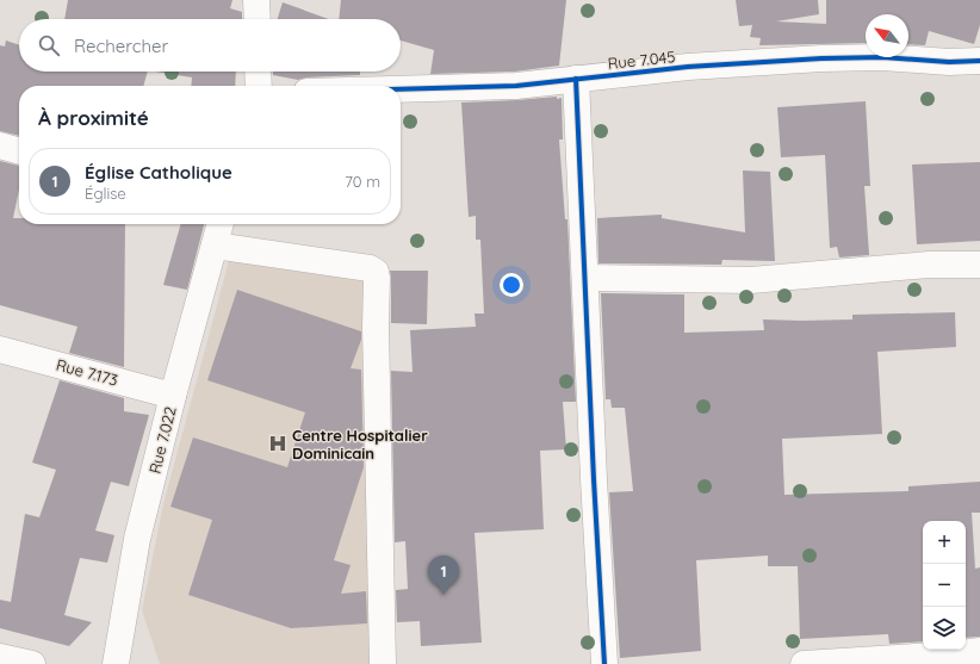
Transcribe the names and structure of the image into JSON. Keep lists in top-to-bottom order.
{
  "streets": {
    "street": ["Rue 7.045", "Rue 7.173", "Rue 7.022"]
  },
  "crossings": [
    ["Rue 7.173", "Rue 7.022"]
  ],
  "places": {
    "hospital": ["Centre Hospitalier Dominicain"]
  },
  "north": "top left",
  "page": {
    "search": "Rechercher",
    "heading": "À proximité",
    "list": [
      {
        "mark": "1",
        "name": "Église Catholique",
        "note": "Église",
        "value": "70 m"
      }
    ],
    "map_buttons": ["+", "−"],
    "pins": "1"
  }
}
